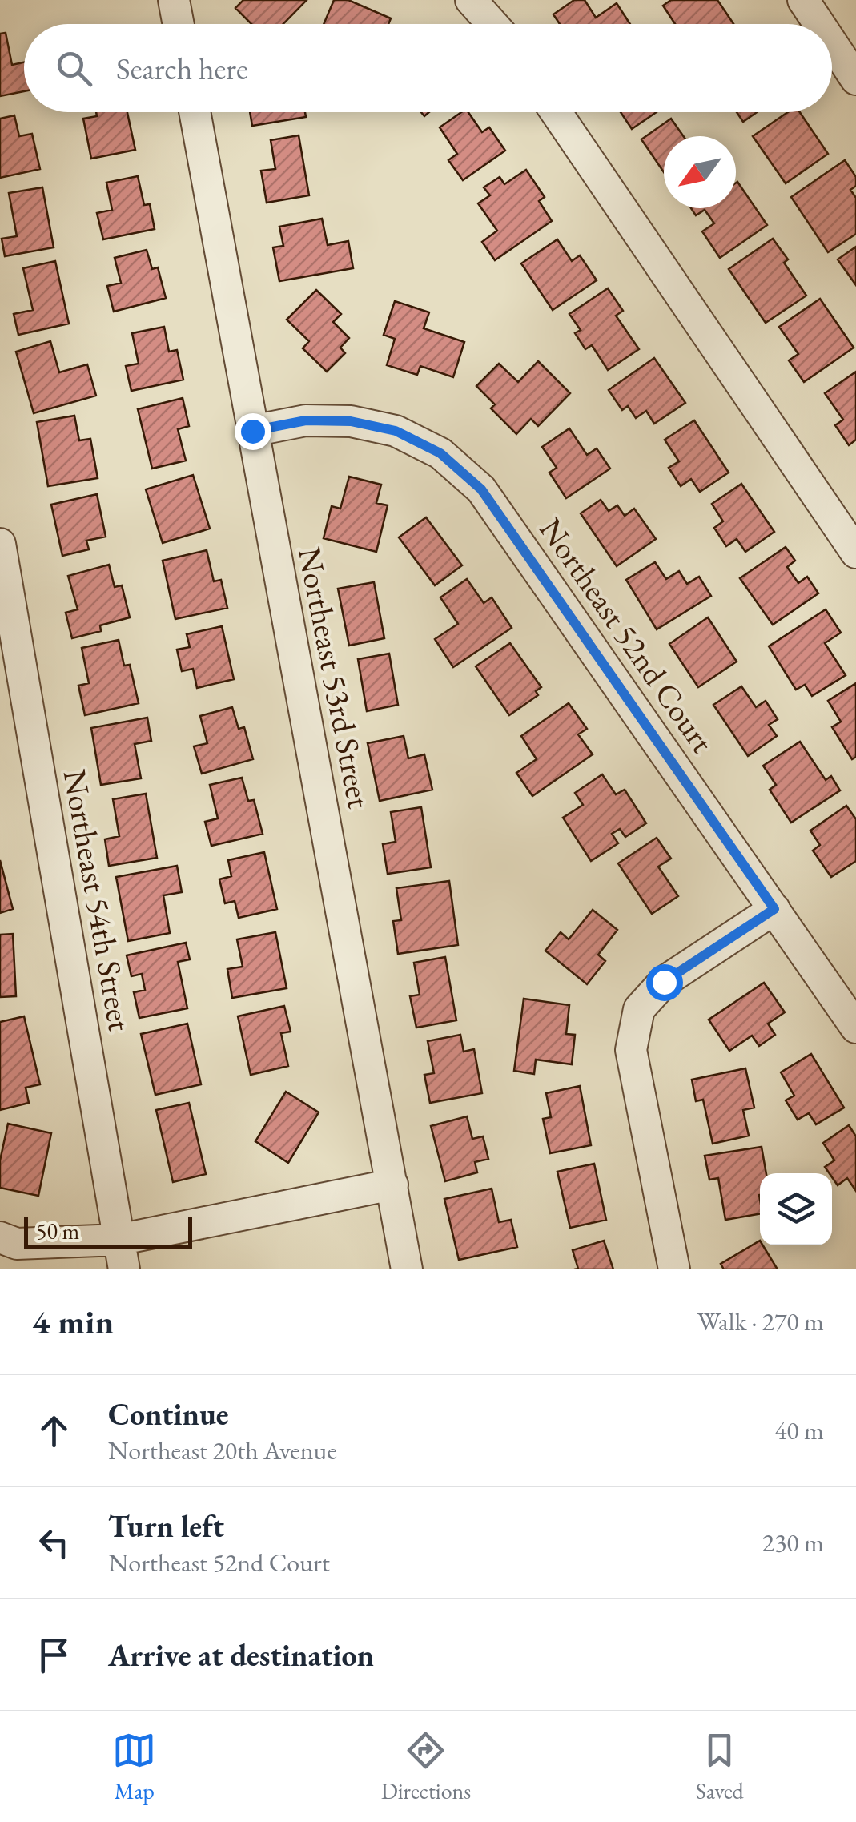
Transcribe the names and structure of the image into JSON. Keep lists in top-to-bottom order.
{
  "streets": {
    "street": ["Northeast 52nd Court", "Northeast 53rd Street", "Northeast 54th Street"]
  },
  "crossings": [
    ["Northeast 52nd Court", "Northeast 53rd Street"]
  ],
  "scale_bar": "50 m",
  "north": "bottom left",
  "page": {
    "search": "Search here",
    "scale": "50 m",
    "heading": ["4 min", "Walk · 270 m"],
    "list": [
      ["Continue", "Northeast 20th Avenue", "40 m"],
      ["Turn left", "Northeast 52nd Court", "230 m"],
      "Arrive at destination"
    ],
    "nav": ["Map", "Directions", "Saved"]
  }
}
